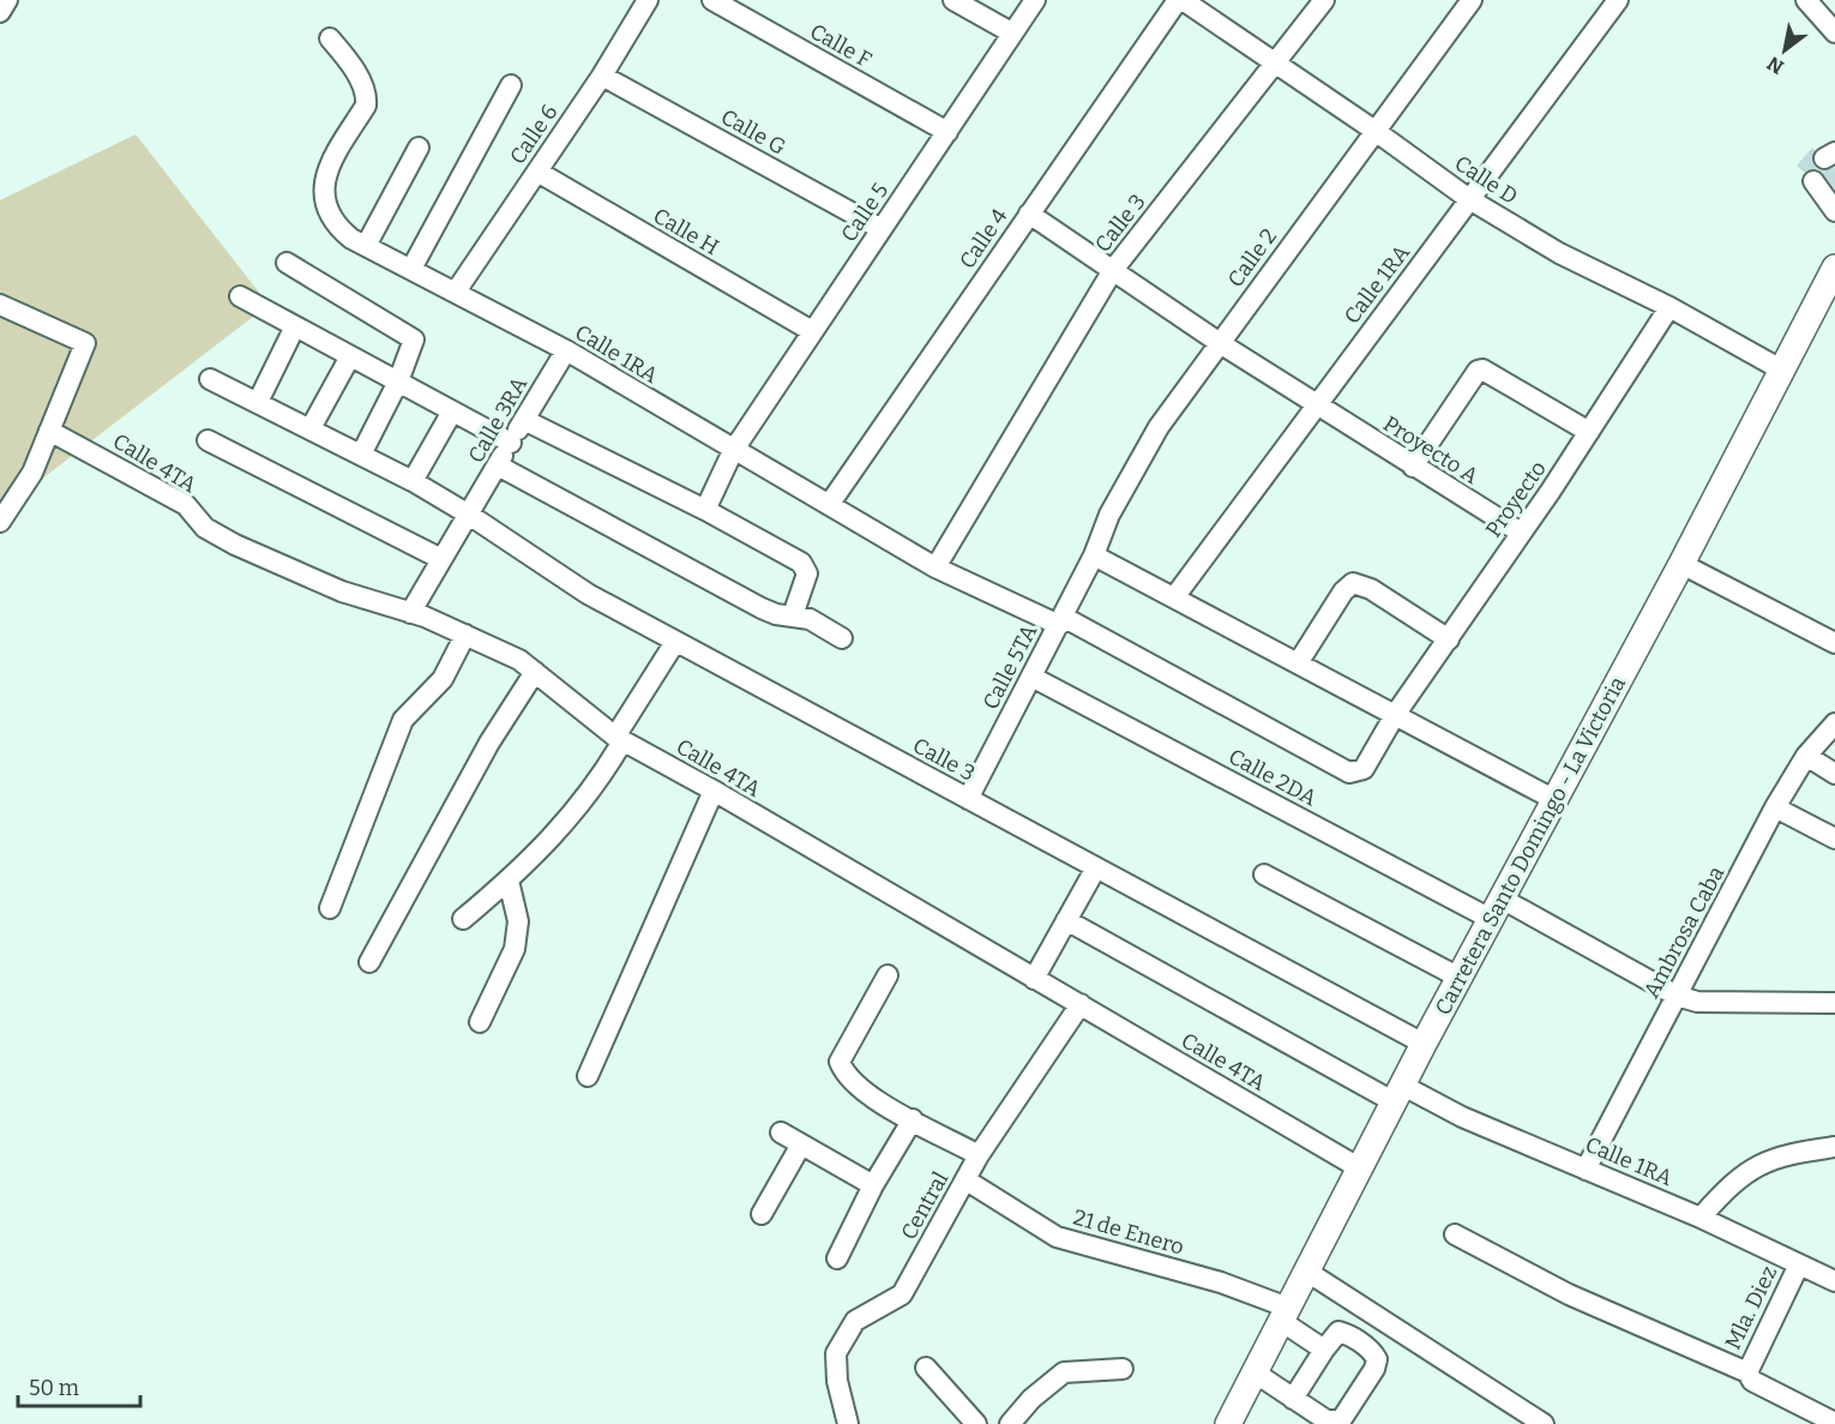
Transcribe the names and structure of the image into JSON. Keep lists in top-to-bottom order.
{
  "streets": {
    "main road": ["Carretera Santo Domingo - La Victoria"],
    "street": [
      "Calle F",
      "Calle G",
      "Calle 6",
      "Calle D",
      "Calle 5",
      "Calle 3",
      "Calle H",
      "Calle 4",
      "Calle 2",
      "Calle 1RA",
      "Calle 3RA",
      "Proyecto A",
      "Calle 4TA",
      "Proyecto",
      "Calle 5TA",
      "Calle 2DA",
      "Ambrosa Caba",
      "Central",
      "21 de Enero",
      "Mla. Diez"
    ]
  },
  "crossings": [
    ["Calle F", "Calle 5"],
    ["Calle G", "Calle 6"],
    ["Calle G", "Calle 5"],
    ["Calle 6", "Calle H"],
    ["Calle 6", "Calle 1RA"],
    ["Calle D", "Calle 3"],
    ["Calle D", "Calle 4"],
    ["Calle D", "Calle 2"],
    ["Calle D", "Calle 1RA"],
    ["Calle D", "Proyecto"],
    ["Calle D", "Carretera Santo Domingo - La Victoria"],
    ["Calle 5", "Calle H"],
    ["Calle 5", "Calle 1RA"],
    ["Calle 3", "Calle 1RA"],
    ["Calle 3", "Calle 3RA"],
    ["Calle 3", "Proyecto A"],
    ["Calle 3", "Calle 5TA"],
    ["Calle 3", "Carretera Santo Domingo - La Victoria"],
    ["Calle 4", "Calle 1RA"],
    ["Calle 4", "Proyecto A"],
    ["Calle 2", "Proyecto A"],
    ["Calle 2", "Calle 5TA"],
    ["Calle 1RA", "Calle 3RA"],
    ["Calle 1RA", "Proyecto A"],
    ["Calle 1RA", "Proyecto"],
    ["Calle 1RA", "Calle 5TA"],
    ["Calle 1RA", "Carretera Santo Domingo - La Victoria"],
    ["Calle 1RA", "Ambrosa Caba"],
    ["Calle 1RA", "Mla. Diez"],
    ["Calle 3RA", "Calle 4TA"],
    ["Proyecto A", "Proyecto"],
    ["Calle 4TA", "Carretera Santo Domingo - La Victoria"],
    ["Calle 4TA", "Central"],
    ["Calle 5TA", "Calle 2DA"],
    ["Calle 2DA", "Carretera Santo Domingo - La Victoria"],
    ["Calle 2DA", "Ambrosa Caba"],
    ["Carretera Santo Domingo - La Victoria", "21 de Enero"],
    ["Central", "21 de Enero"]
  ],
  "scale_bar": "50 m",
  "north": "bottom left"
}
